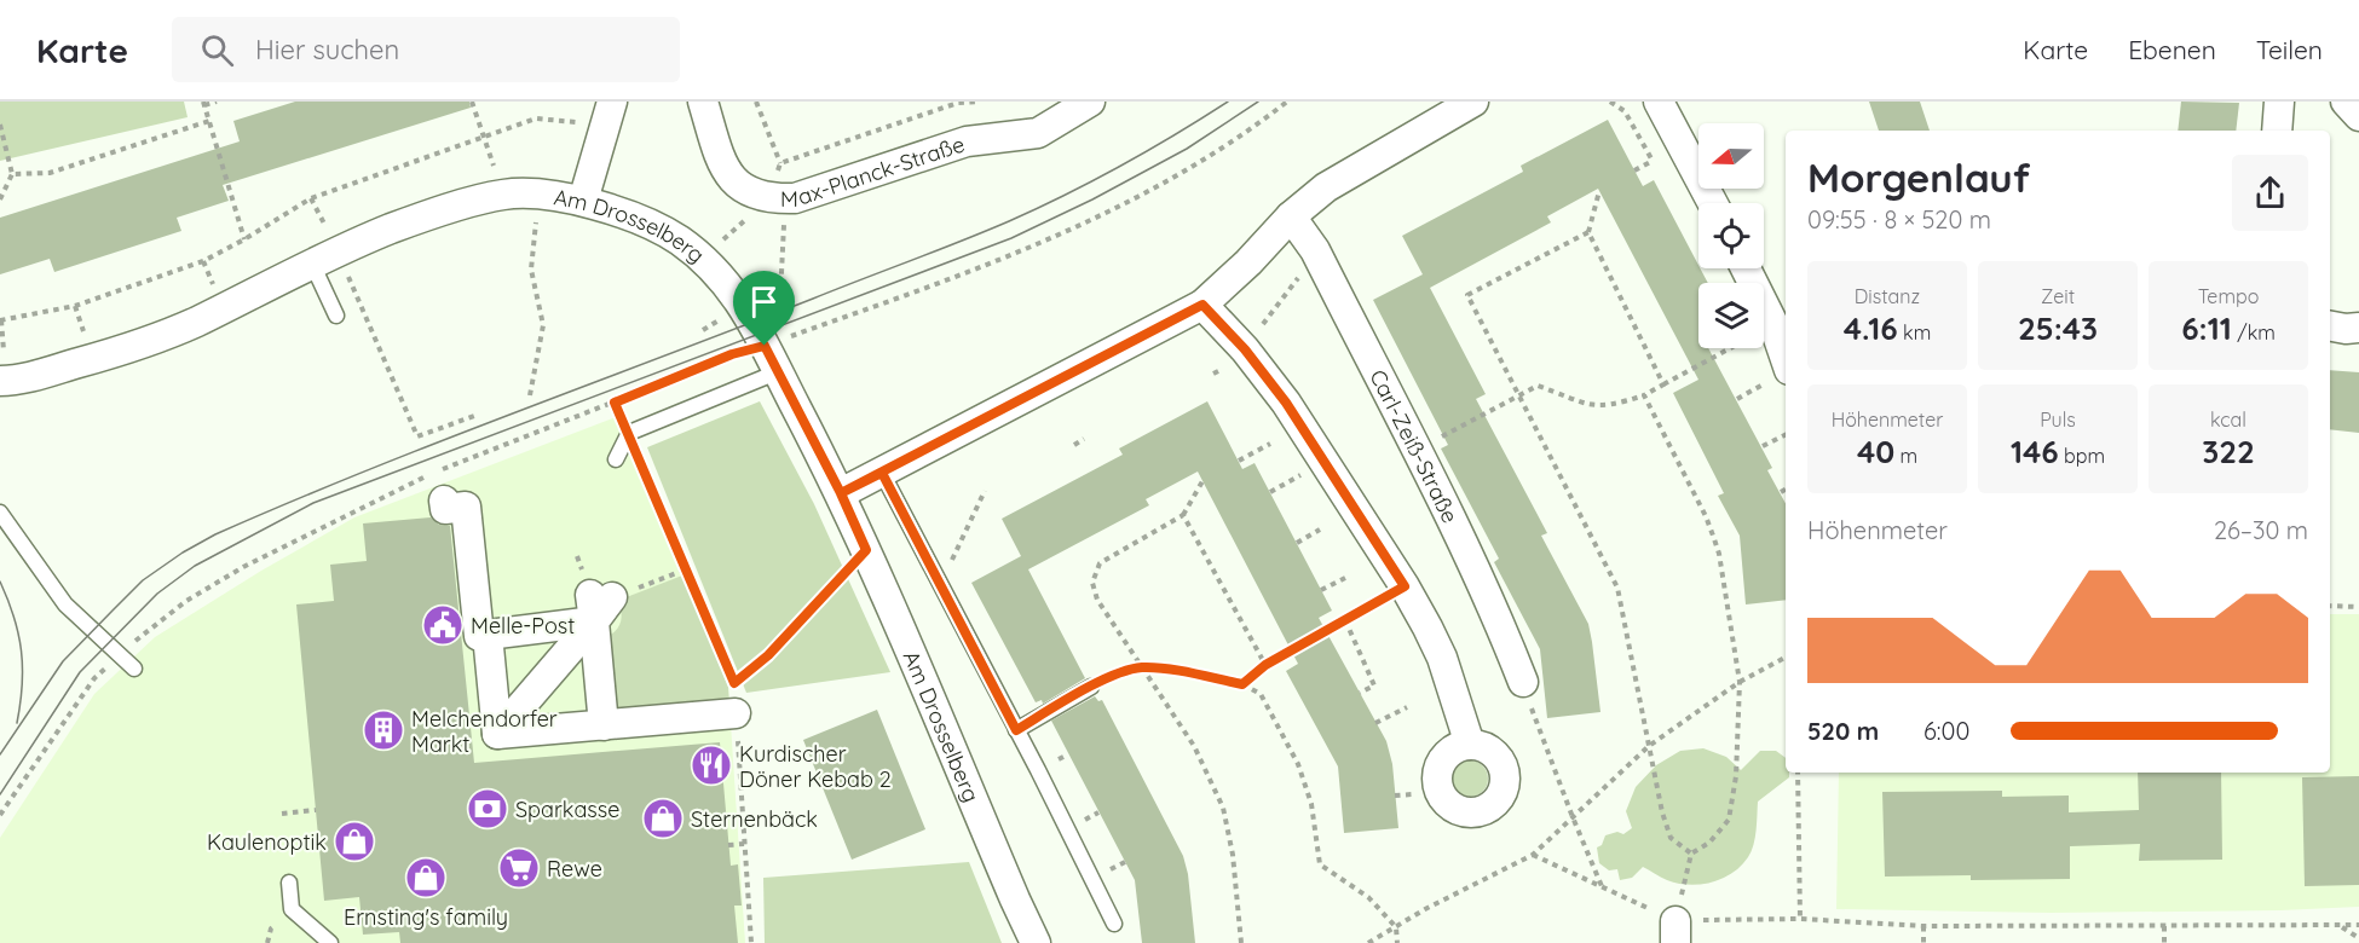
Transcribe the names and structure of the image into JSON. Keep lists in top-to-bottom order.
{
  "streets": {
    "street": ["Max-Planck-Straße", "Am Drosselberg", "Carl-Zeiß-Straße"]
  },
  "places": {
    "public building": ["Melle-Post"],
    "building": ["Melchendorfer Markt"],
    "restaurant": ["Kurdischer Döner Kebab 2"],
    "bank": ["Sparkasse"],
    "shop": ["Sternenbäck", "Kaulenoptik", "Ernsting's family"],
    "supermarket": ["Rewe"]
  },
  "north": "left",
  "page": {
    "header": "Karte",
    "search": "Hier suchen",
    "nav": ["Karte", "Ebenen", "Teilen"],
    "heading": ["Morgenlauf", "09:55 · 8 × 520 m"],
    "stats": [
      ["Distanz", "4.16 km"],
      ["Zeit", "25:43"],
      ["Tempo", "6:11 /km"],
      ["Höhenmeter", "40 m"],
      ["Puls", "146 bpm"],
      ["kcal", "322"]
    ],
    "chart": ["Höhenmeter", "26–30 m"],
    "list": [
      {
        "name": "520 m",
        "note": "6:00"
      }
    ]
  }
}
